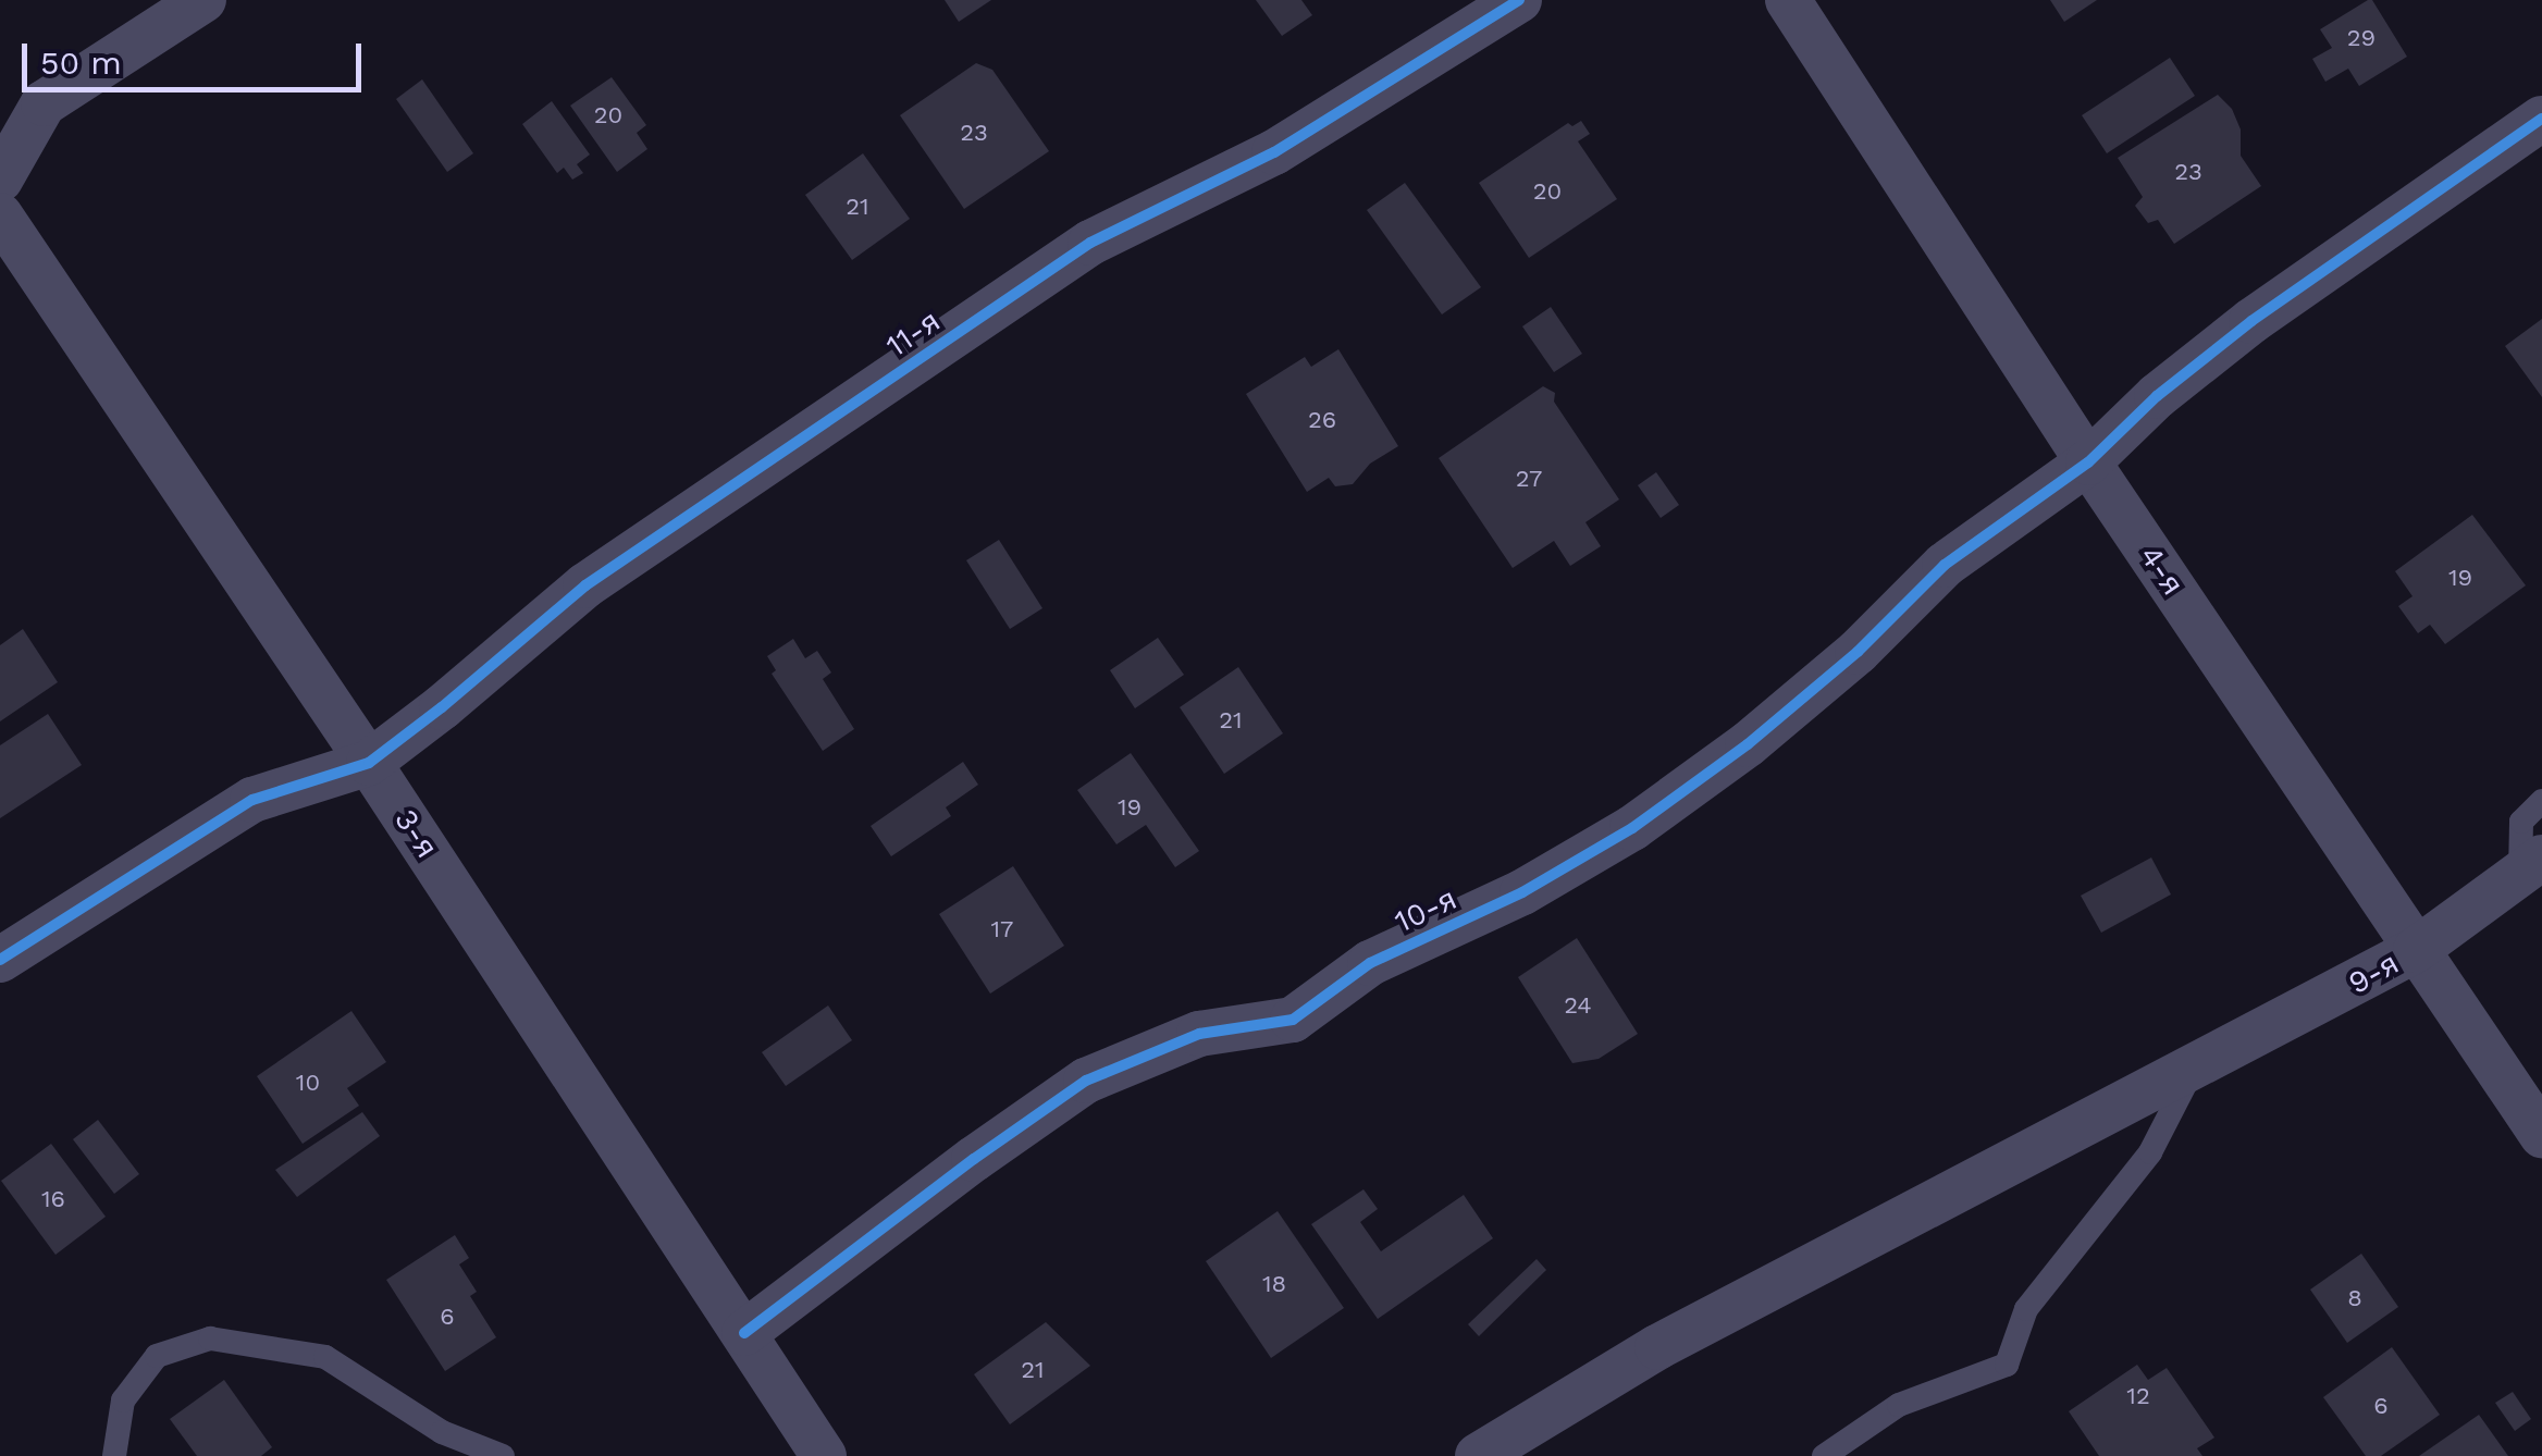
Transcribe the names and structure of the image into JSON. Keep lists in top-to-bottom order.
{
  "streets": {
    "street": [
      "11-я",
      "4-я",
      "3-я",
      "10-я",
      "9-я"
    ]
  },
  "crossings": [
    ["11-я", "3-я"],
    ["4-я", "10-я"],
    ["4-я", "9-я"],
    ["3-я", "10-я"]
  ],
  "house_numbers": [
    "29",
    "20",
    "23",
    "23",
    "20",
    "21",
    "26",
    "27",
    "19",
    "21",
    "19",
    "17",
    "24",
    "10",
    "16",
    "18",
    "8",
    "6",
    "21",
    "12",
    "6"
  ],
  "scale_bar": "50 m"
}
